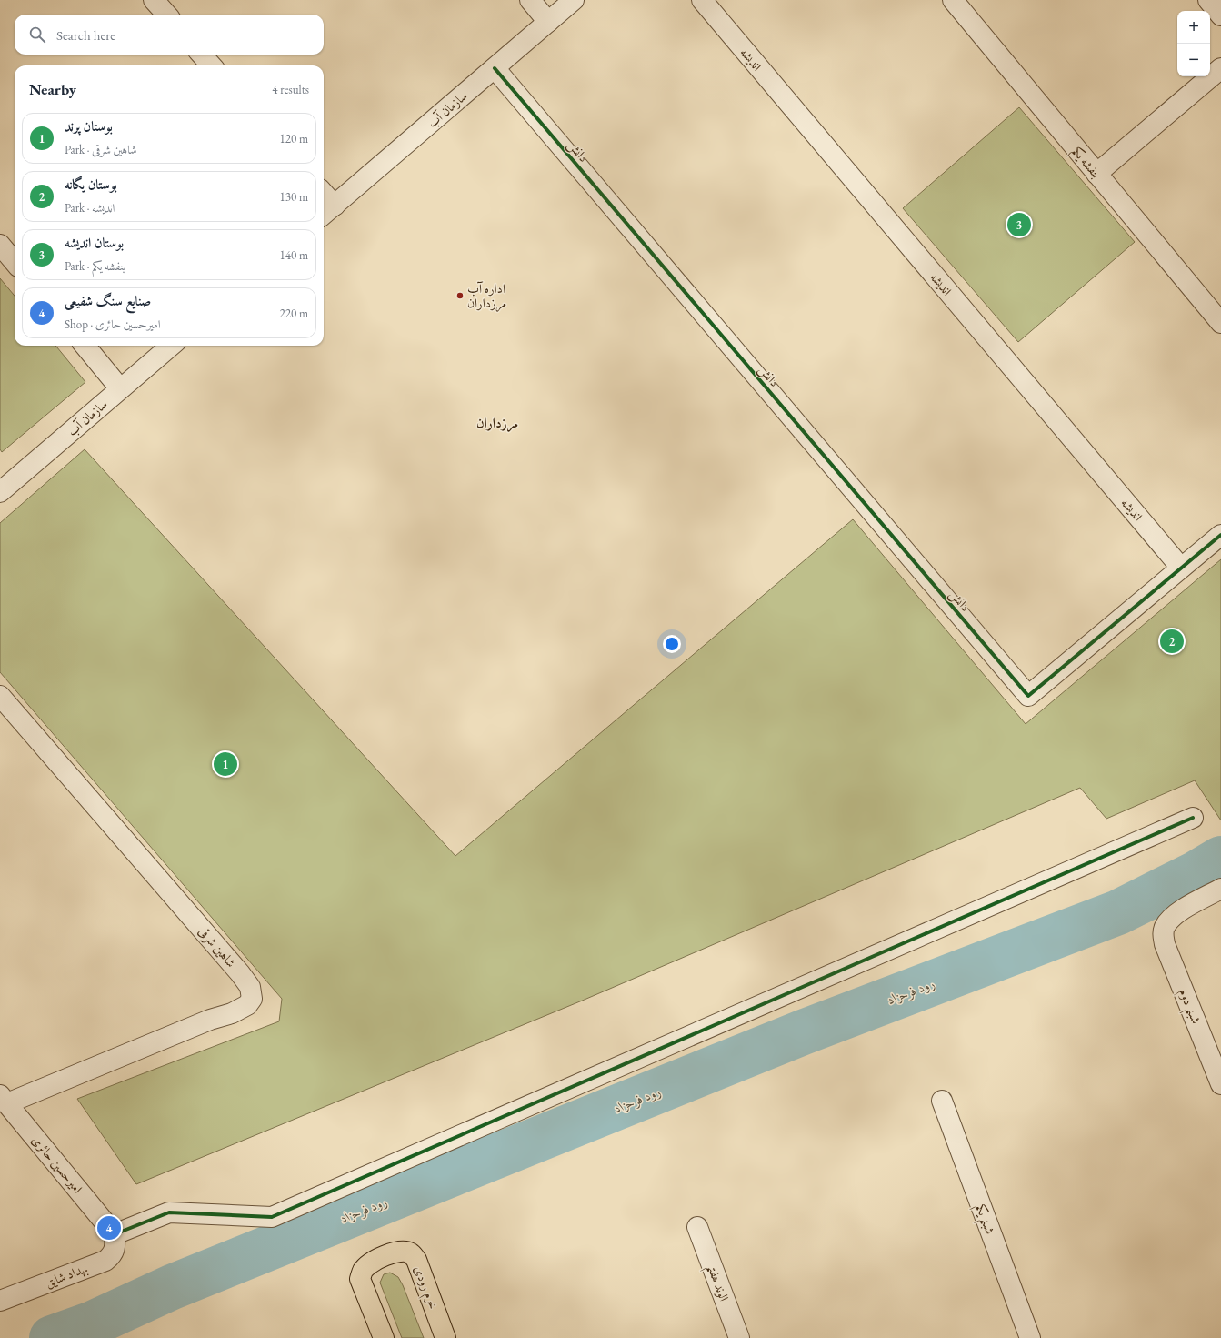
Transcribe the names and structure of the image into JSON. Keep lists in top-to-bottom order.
{
  "streets": {
    "main road": ["خرم رودی"],
    "street": [
      "اندیشه",
      "سازمان آب",
      "دانش",
      "بنفشه یکم",
      "شاهین شرقی",
      "شبنم دوم",
      "امیرحسین حائری",
      "شبنم یکم",
      "بهداد شایق",
      "الوند هفتم"
    ]
  },
  "crossings": [
    ["اندیشه", "دانش"],
    ["سازمان آب", "دانش"],
    ["شاهین شرقی", "امیرحسین حائری"],
    ["امیرحسین حائری", "بهداد شایق"]
  ],
  "districts": ["مرزداران"],
  "water": ["رود فرحزاد"],
  "places": ["اداره آب مرزداران"],
  "page": {
    "map_buttons": ["+", "−"],
    "search": "Search here",
    "heading": ["Nearby", "4 results"],
    "list": [
      {
        "mark": "1",
        "name": "بوستان پرند",
        "note": "Park · شاهین شرقی",
        "value": "120 m"
      },
      {
        "mark": "2",
        "name": "بوستان یگانه",
        "note": "Park · اندیشه",
        "value": "130 m"
      },
      {
        "mark": "3",
        "name": "بوستان اندیشه",
        "note": "Park · بنفشه یکم",
        "value": "140 m"
      },
      {
        "mark": "4",
        "name": "صنایع سنگ شفیعی",
        "note": "Shop · امیرحسین حائری",
        "value": "220 m"
      }
    ],
    "pins": [
      "3",
      "2",
      "1",
      "4"
    ]
  }
}
